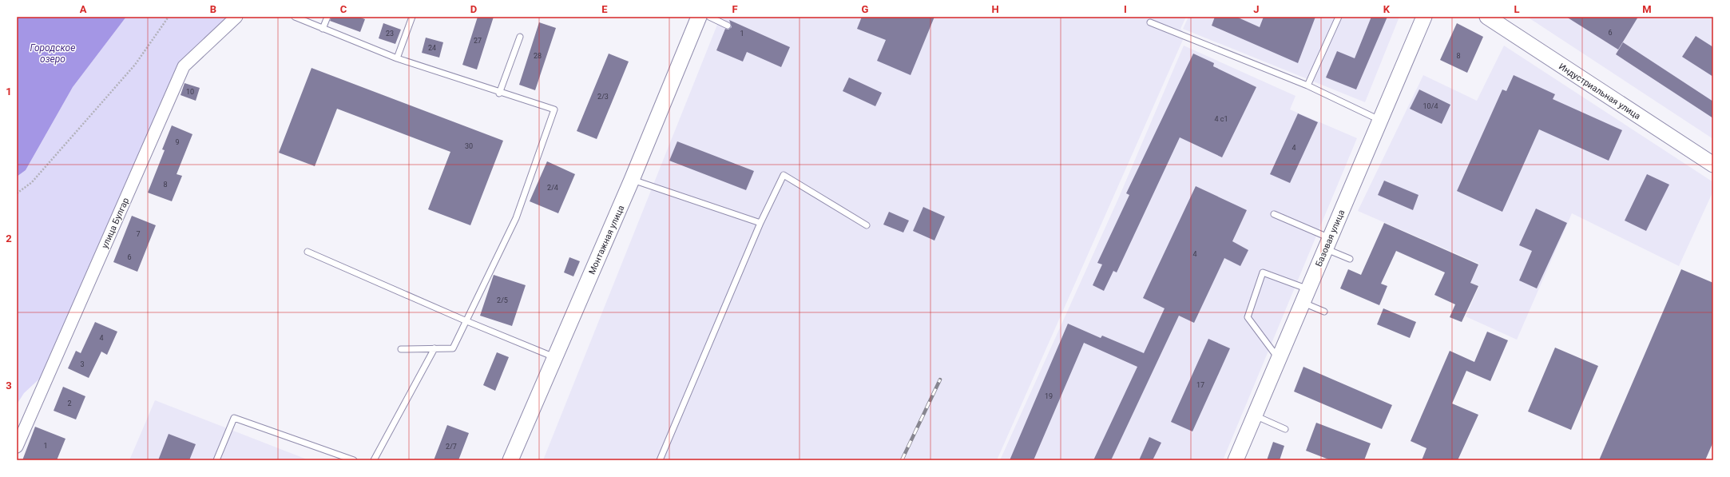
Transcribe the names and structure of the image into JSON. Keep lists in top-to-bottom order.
{
  "streets": {
    "street": [
      "Индустриальная улица",
      "улица Булгар",
      "Базовая улица",
      "Монтажная улица"
    ]
  },
  "water": ["Городское озеро"],
  "house_numbers": [
    "6",
    "23",
    "1",
    "27",
    "24",
    "28",
    "8",
    "10",
    "2/3",
    "10/4",
    "4 с1",
    "9",
    "30",
    "4",
    "8",
    "2/4",
    "7",
    "4",
    "6",
    "2/5",
    "4",
    "3",
    "17",
    "19",
    "2",
    "1",
    "2/7"
  ],
  "grid": {
    "columns": [
      "A",
      "B",
      "C",
      "D",
      "E",
      "F",
      "G",
      "H",
      "I",
      "J",
      "K",
      "L",
      "M"
    ],
    "rows": ["1", "2", "3"]
  }
}
